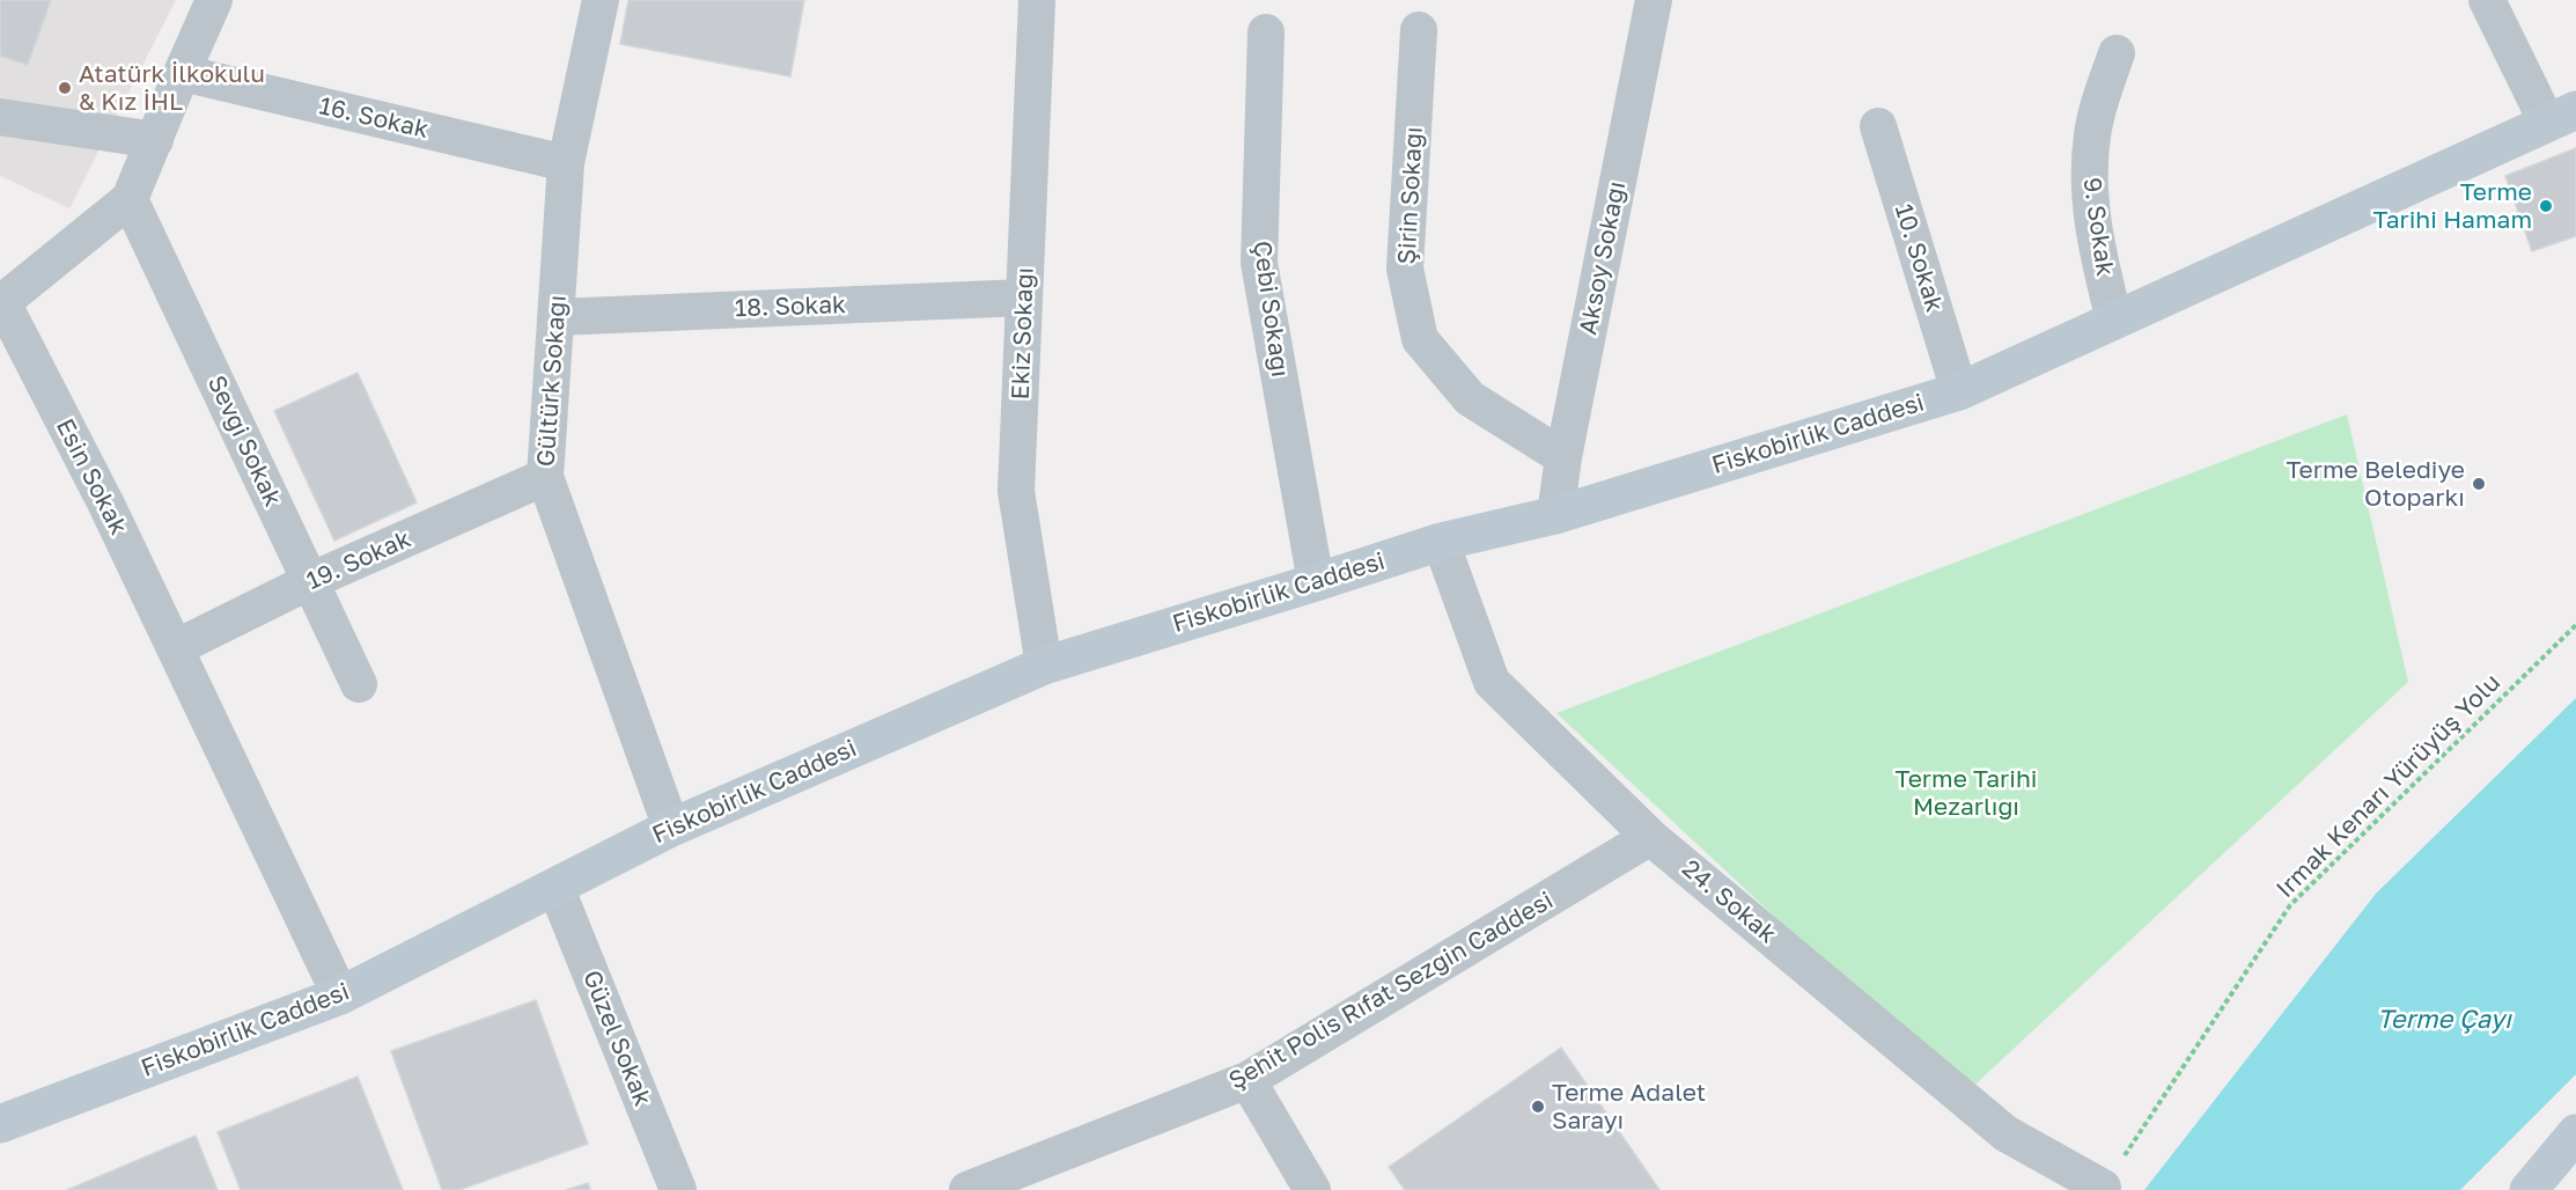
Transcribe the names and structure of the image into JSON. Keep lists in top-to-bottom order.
{
  "streets": {
    "main road": ["Fiskobirlik Caddesi"],
    "street": [
      "16. Sokak",
      "Şirin Sokağı",
      "9. Sokak",
      "Aksoy Sokağı",
      "10. Sokak",
      "18. Sokak",
      "Çebi Sokağı",
      "Ekiz Sokağı",
      "Gültürk Sokağı",
      "Sevgi Sokak",
      "Esin Sokak",
      "19. Sokak",
      "24. Sokak",
      "Şehit Polis Rıfat Sezgin Caddesi",
      "Güzel Sokak"
    ],
    "path": ["Irmak Kenarı Yürüyüş Yolu"]
  },
  "crossings": [
    ["16. Sokak", "Gültürk Sokağı"],
    ["16. Sokak", "Esin Sokak"],
    ["Şirin Sokağı", "Aksoy Sokağı"],
    ["9. Sokak", "Fiskobirlik Caddesi"],
    ["Aksoy Sokağı", "Fiskobirlik Caddesi"],
    ["10. Sokak", "Fiskobirlik Caddesi"],
    ["18. Sokak", "Ekiz Sokağı"],
    ["18. Sokak", "Gültürk Sokağı"],
    ["Çebi Sokağı", "Fiskobirlik Caddesi"],
    ["Ekiz Sokağı", "Fiskobirlik Caddesi"],
    ["Gültürk Sokağı", "Fiskobirlik Caddesi"],
    ["Gültürk Sokağı", "19. Sokak"],
    ["Fiskobirlik Caddesi", "Esin Sokak"],
    ["Fiskobirlik Caddesi", "24. Sokak"],
    ["Fiskobirlik Caddesi", "Güzel Sokak"],
    ["Sevgi Sokak", "Esin Sokak"],
    ["Sevgi Sokak", "19. Sokak"],
    ["Esin Sokak", "19. Sokak"],
    ["Irmak Kenarı Yürüyüş Yolu", "24. Sokak"],
    ["24. Sokak", "Şehit Polis Rıfat Sezgin Caddesi"]
  ],
  "water": ["Terme Çayı"],
  "parks": ["Terme Tarihi Mezarlığı"],
  "places": [
    "Atatürk İlkokulu & Kız İHL",
    "Terme Tarihi Hamam",
    "Terme Belediye Otoparkı",
    "Terme Adalet Sarayı"
  ]
}
